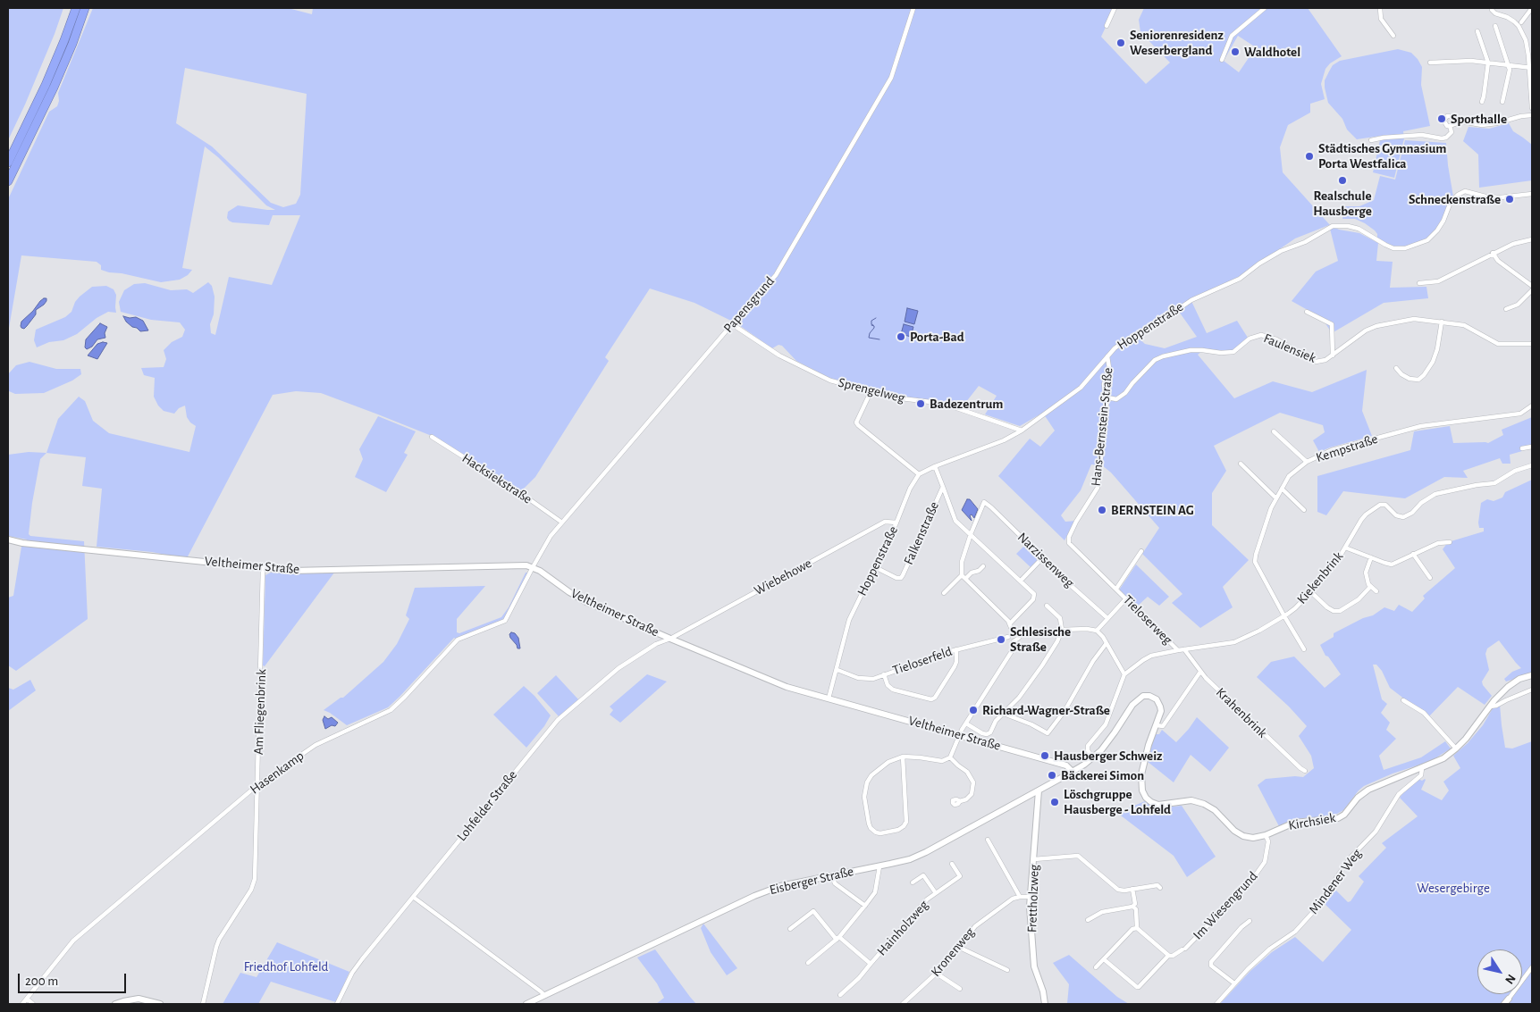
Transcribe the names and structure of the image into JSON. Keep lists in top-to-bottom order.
{
  "streets": {
    "main road": [
      "Veltheimer Straße",
      "Kirchsiek",
      "Eisberger Straße",
      "Frettholzweg"
    ],
    "street": [
      "Papensgrund",
      "Hoppenstraße",
      "Faulensiek",
      "Sprengelweg",
      "Hans-Bernstein-Straße",
      "Kempstraße",
      "Hacksiekstraße",
      "Falkenstraße",
      "Narzissenweg",
      "Wiebehowe",
      "Kiekenbrink",
      "Tieloserweg",
      "Tieloserfeld",
      "Am Fliegenbrink",
      "Krahenbrink",
      "Hasenkamp",
      "Lohfelder Straße",
      "Mindener Weg",
      "Im Wiesengrund",
      "Hainholzweg",
      "Kronenweg"
    ]
  },
  "crossings": [
    ["Papensgrund", "Sprengelweg"],
    ["Papensgrund", "Hacksiekstraße"],
    ["Papensgrund", "Veltheimer Straße"],
    ["Papensgrund", "Hasenkamp"],
    ["Hoppenstraße", "Sprengelweg"],
    ["Hoppenstraße", "Hans-Bernstein-Straße"],
    ["Hoppenstraße", "Falkenstraße"],
    ["Hoppenstraße", "Veltheimer Straße"],
    ["Hoppenstraße", "Wiebehowe"],
    ["Hoppenstraße", "Tieloserfeld"],
    ["Faulensiek", "Hans-Bernstein-Straße"],
    ["Hans-Bernstein-Straße", "Tieloserweg"],
    ["Kempstraße", "Kiekenbrink"],
    ["Falkenstraße", "Narzissenweg"],
    ["Veltheimer Straße", "Wiebehowe"],
    ["Veltheimer Straße", "Am Fliegenbrink"],
    ["Veltheimer Straße", "Hasenkamp"],
    ["Veltheimer Straße", "Lohfelder Straße"],
    ["Veltheimer Straße", "Kirchsiek"],
    ["Veltheimer Straße", "Eisberger Straße"],
    ["Wiebehowe", "Lohfelder Straße"],
    ["Kiekenbrink", "Tieloserweg"],
    ["Kiekenbrink", "Krahenbrink"],
    ["Am Fliegenbrink", "Hasenkamp"],
    ["Kirchsiek", "Eisberger Straße"],
    ["Kirchsiek", "Mindener Weg"],
    ["Kirchsiek", "Im Wiesengrund"],
    ["Eisberger Straße", "Frettholzweg"],
    ["Frettholzweg", "Kronenweg"]
  ],
  "parks": ["Wesergebirge", "Friedhof Lohfeld"],
  "places": [
    "Seniorenresidenz Weserbergland",
    "Waldhotel",
    "Sporthalle",
    "Städtisches Gymnasium Porta Westfalica",
    "Realschule Hausberge",
    "Schneckenstraße",
    "Porta-Bad",
    "Badezentrum",
    "BERNSTEIN AG",
    "Schlesische Straße",
    "Richard-Wagner-Straße",
    "Hausberger Schweiz",
    "Bäckerei Simon",
    "Löschgruppe Hausberge - Lohfeld"
  ],
  "scale_bar": "200 m",
  "north": "bottom right"
}
